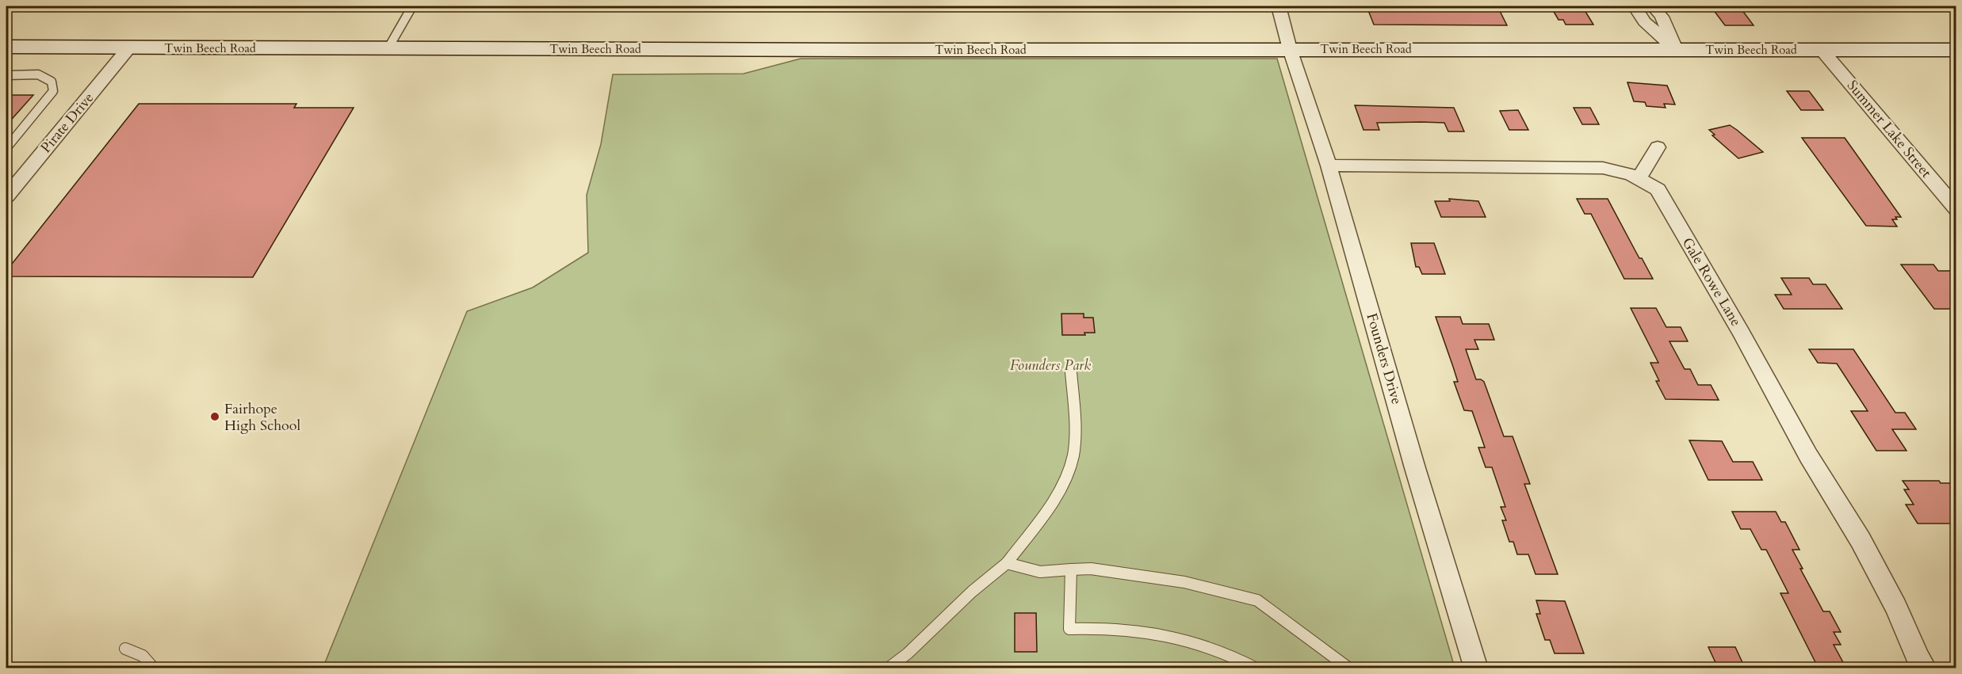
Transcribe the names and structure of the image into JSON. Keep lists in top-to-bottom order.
{
  "streets": {
    "street": [
      "Twin Beech Road",
      "Pirate Drive",
      "Summer Lake Street",
      "Gale Rowe Lane",
      "Founders Drive"
    ]
  },
  "crossings": [
    ["Twin Beech Road", "Pirate Drive"],
    ["Twin Beech Road", "Summer Lake Street"],
    ["Twin Beech Road", "Founders Drive"],
    ["Gale Rowe Lane", "Founders Drive"]
  ],
  "parks": ["Founders Park"],
  "places": ["Fairhope High School"]
}
